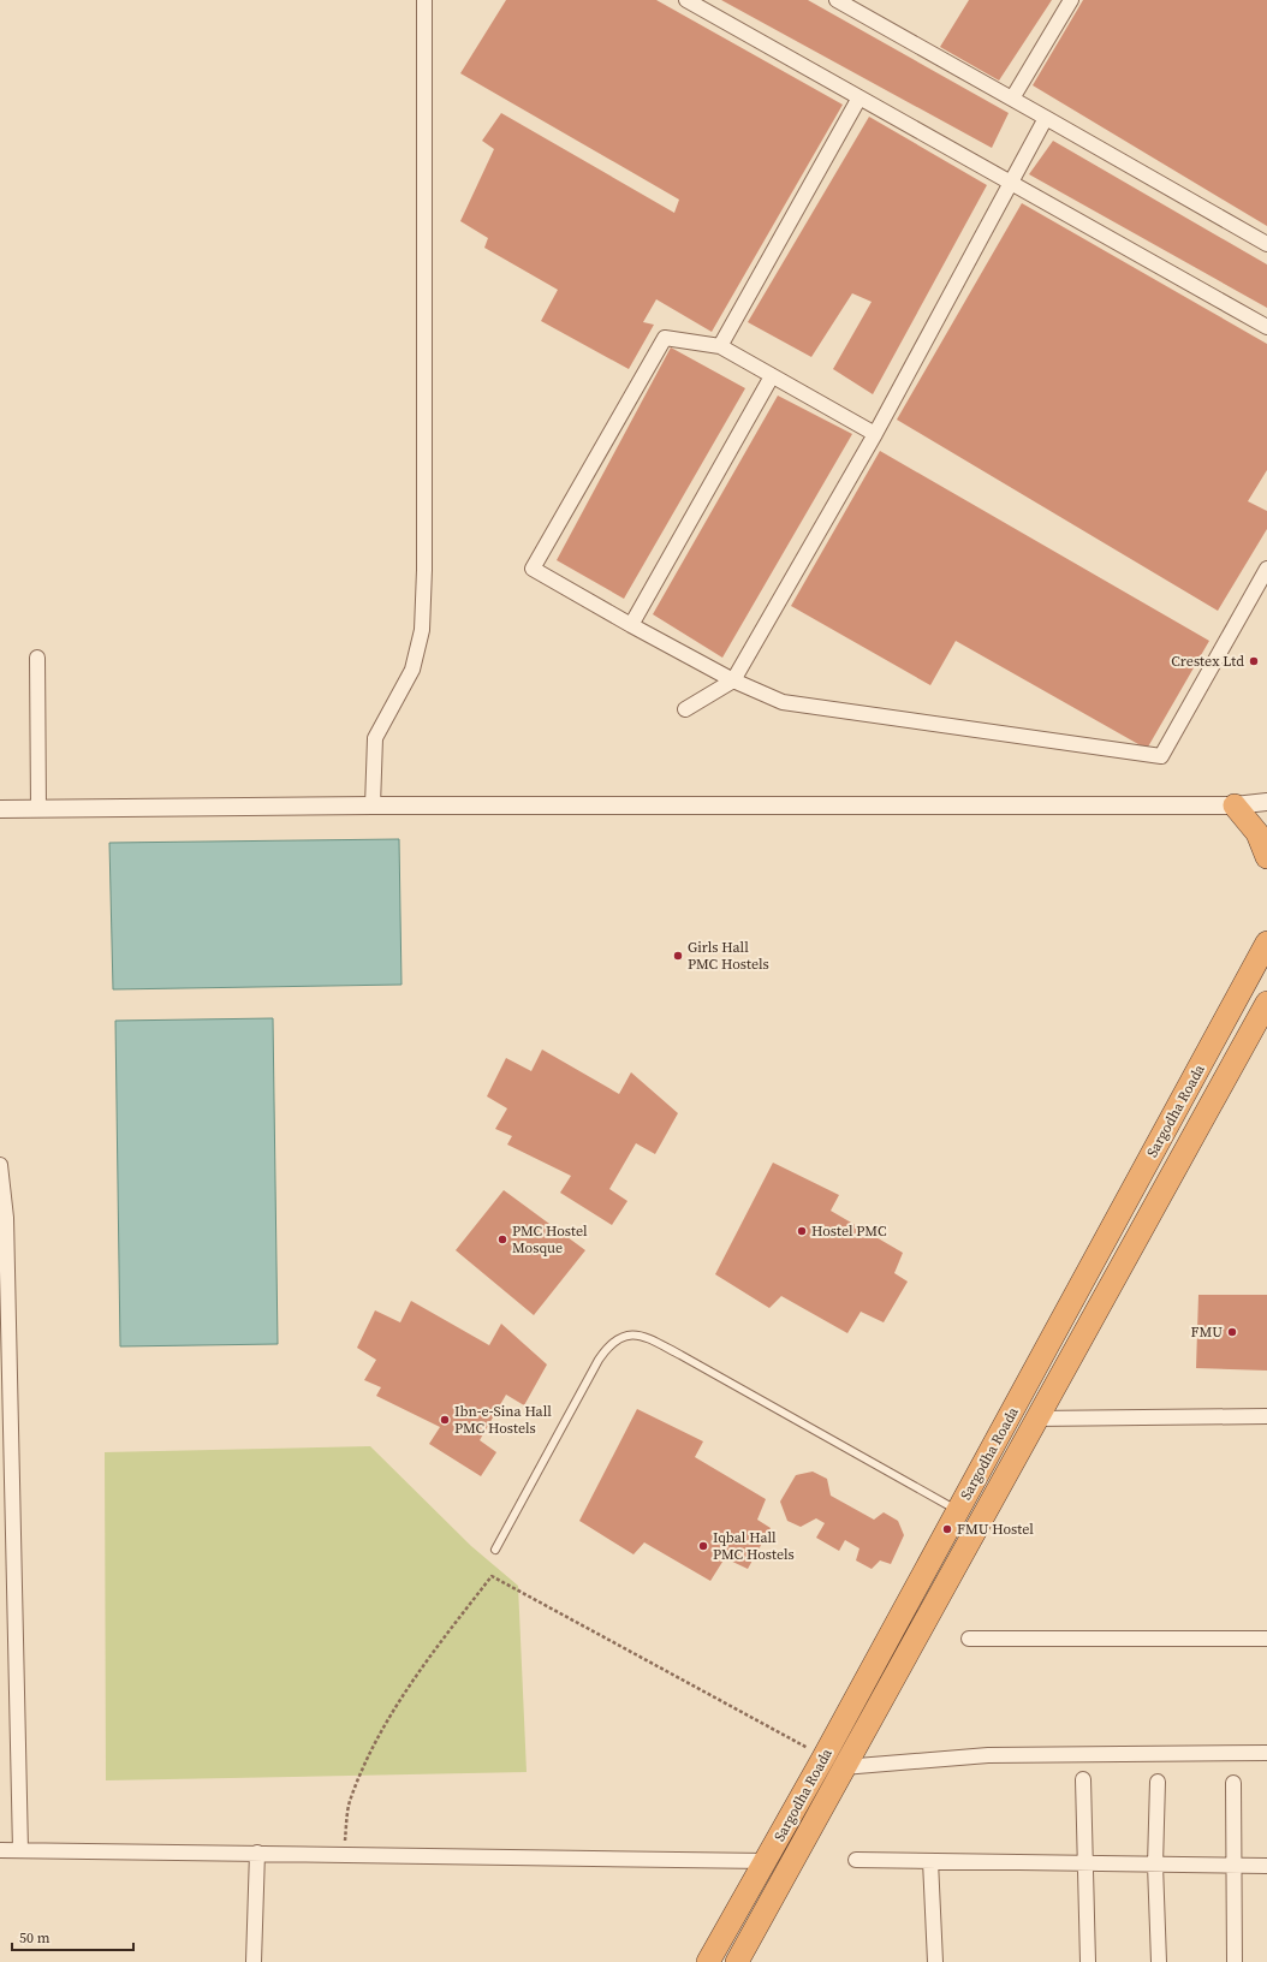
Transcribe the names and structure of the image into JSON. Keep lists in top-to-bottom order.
{
  "streets": {
    "highway": ["Sargodha Roada"]
  },
  "places": [
    "Crestex Ltd",
    "Girls Hall PMC Hostels",
    "Hostel PMC",
    "PMC Hostel Mosque",
    "FMU",
    "Ibn-e-Sina Hall PMC Hostels",
    "FMU Hostel",
    "Iqbal Hall PMC Hostels"
  ],
  "scale_bar": "50 m"
}
